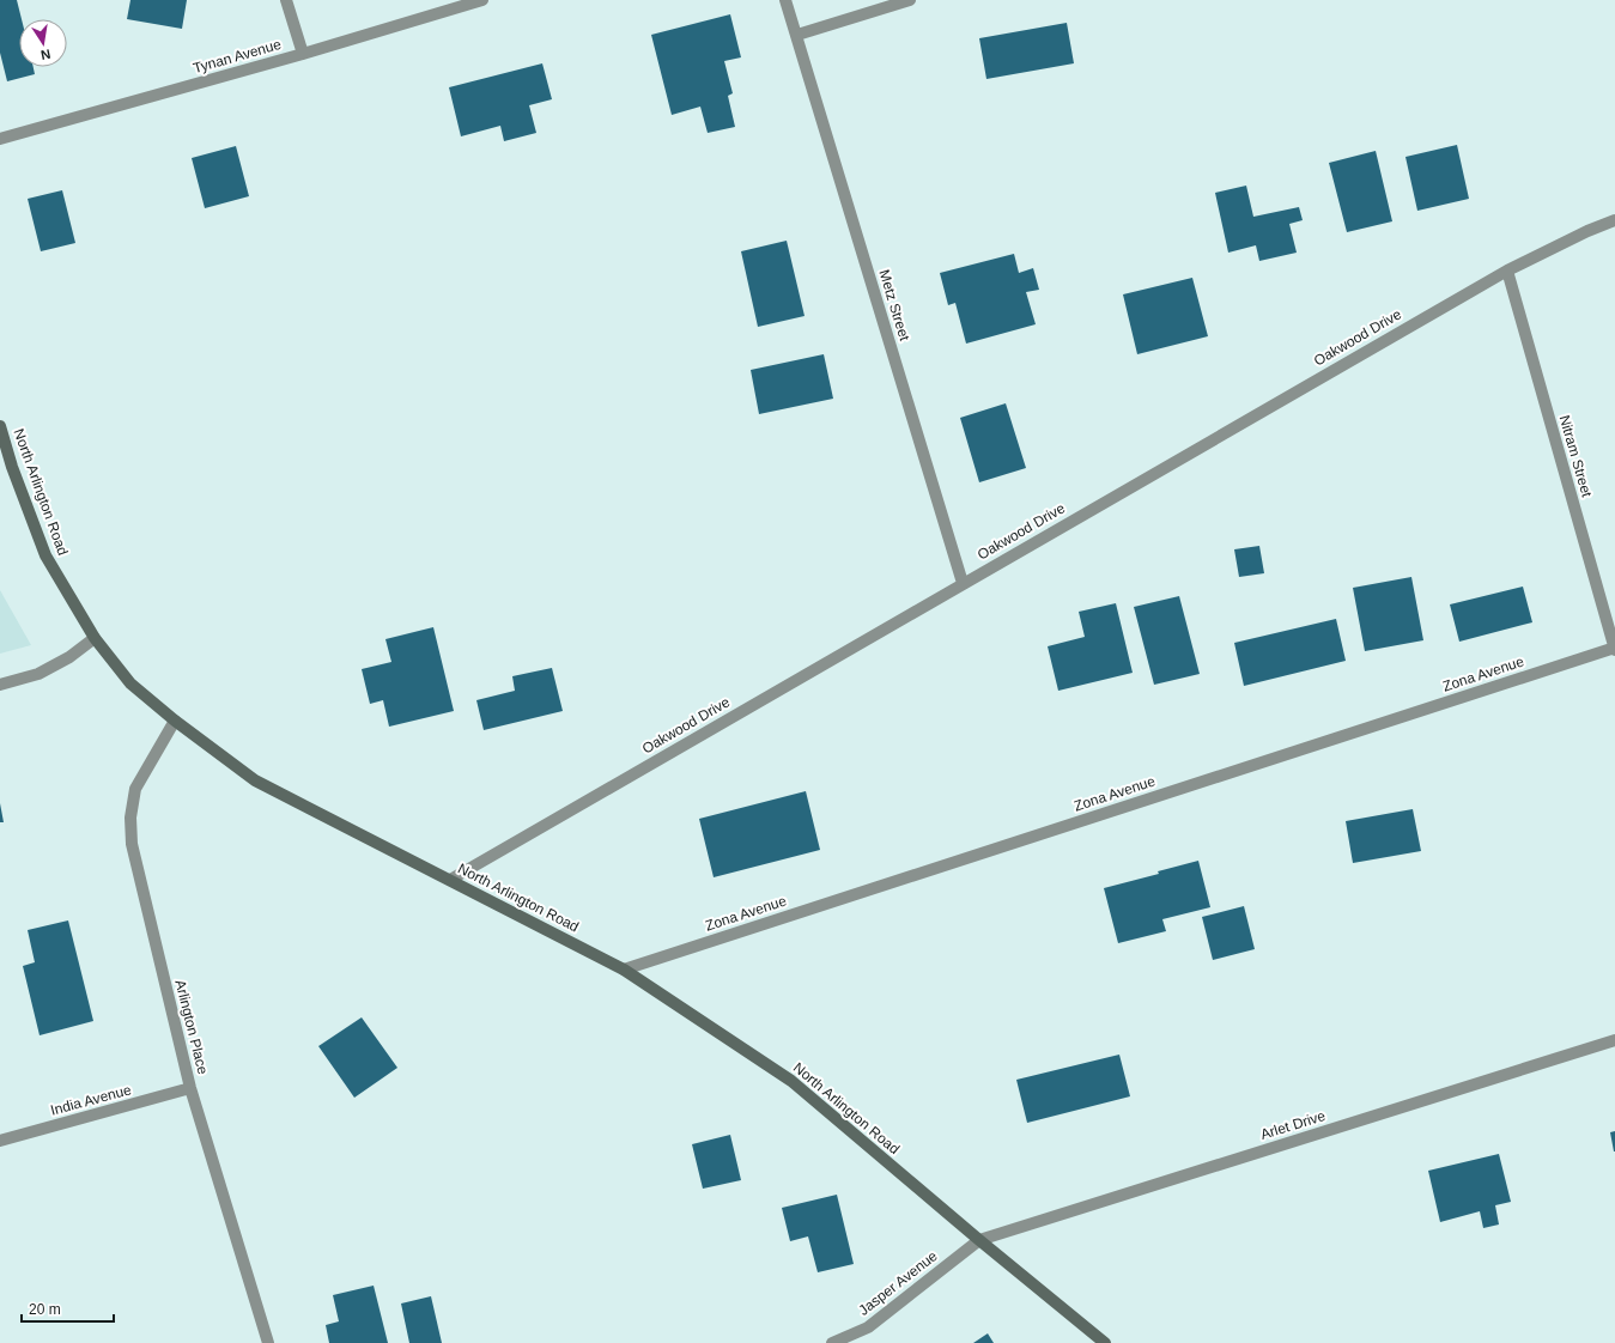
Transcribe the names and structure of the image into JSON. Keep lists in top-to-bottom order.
{
  "streets": {
    "main road": ["North Arlington Road"],
    "street": [
      "Tynan Avenue",
      "Metz Street",
      "Oakwood Drive",
      "Nitram Street",
      "Zona Avenue",
      "Arlington Place",
      "India Avenue",
      "Arlet Drive",
      "Jasper Avenue"
    ]
  },
  "crossings": [
    ["Metz Street", "Oakwood Drive"],
    ["Oakwood Drive", "Nitram Street"],
    ["Oakwood Drive", "North Arlington Road"],
    ["Nitram Street", "Zona Avenue"],
    ["North Arlington Road", "Zona Avenue"],
    ["North Arlington Road", "Arlington Place"],
    ["North Arlington Road", "Arlet Drive"],
    ["North Arlington Road", "Jasper Avenue"],
    ["Arlington Place", "India Avenue"],
    ["Arlet Drive", "Jasper Avenue"]
  ],
  "scale_bar": "20 m",
  "north": "bottom"
}
